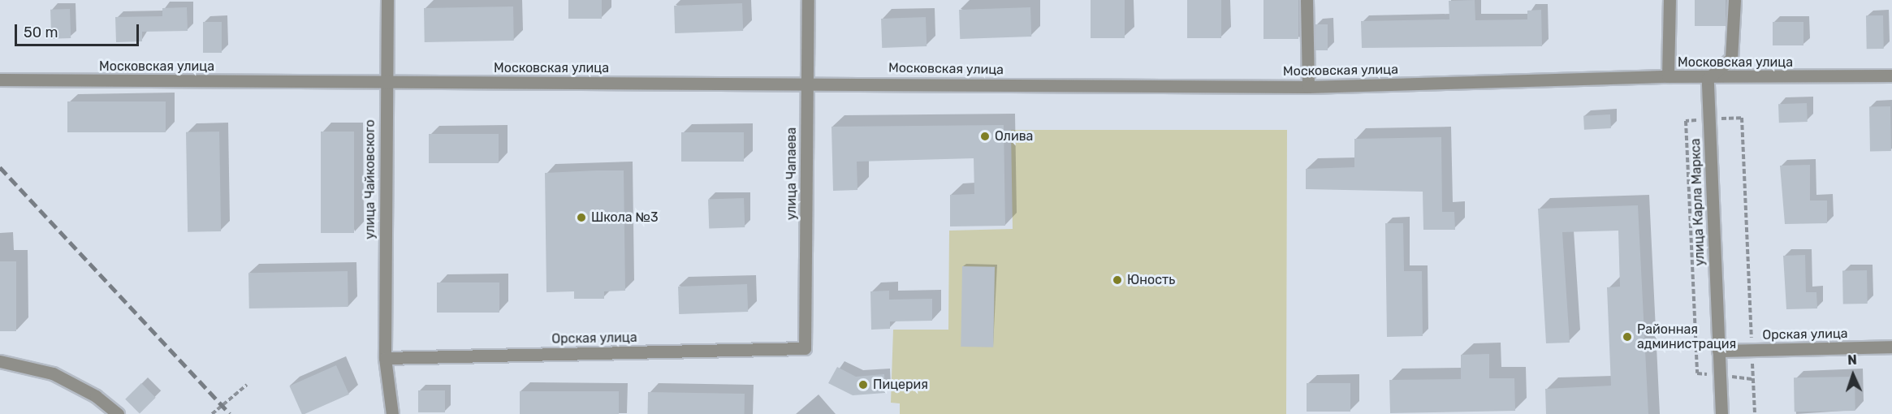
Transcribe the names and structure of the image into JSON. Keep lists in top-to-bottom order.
{
  "streets": {
    "street": [
      "Московская улица",
      "улица Чапаева",
      "улица Чайковского",
      "улица Карла Маркса",
      "Орская улица"
    ]
  },
  "crossings": [
    ["Московская улица", "улица Чапаева"],
    ["Московская улица", "улица Чайковского"],
    ["Московская улица", "улица Карла Маркса"],
    ["улица Чапаева", "Орская улица"],
    ["улица Чайковского", "Орская улица"],
    ["улица Карла Маркса", "Орская улица"]
  ],
  "places": [
    "Олива",
    "Школа №3",
    "Юность",
    "Районная администрация",
    "Пицерия"
  ],
  "scale_bar": "50 m",
  "north": "top"
}
